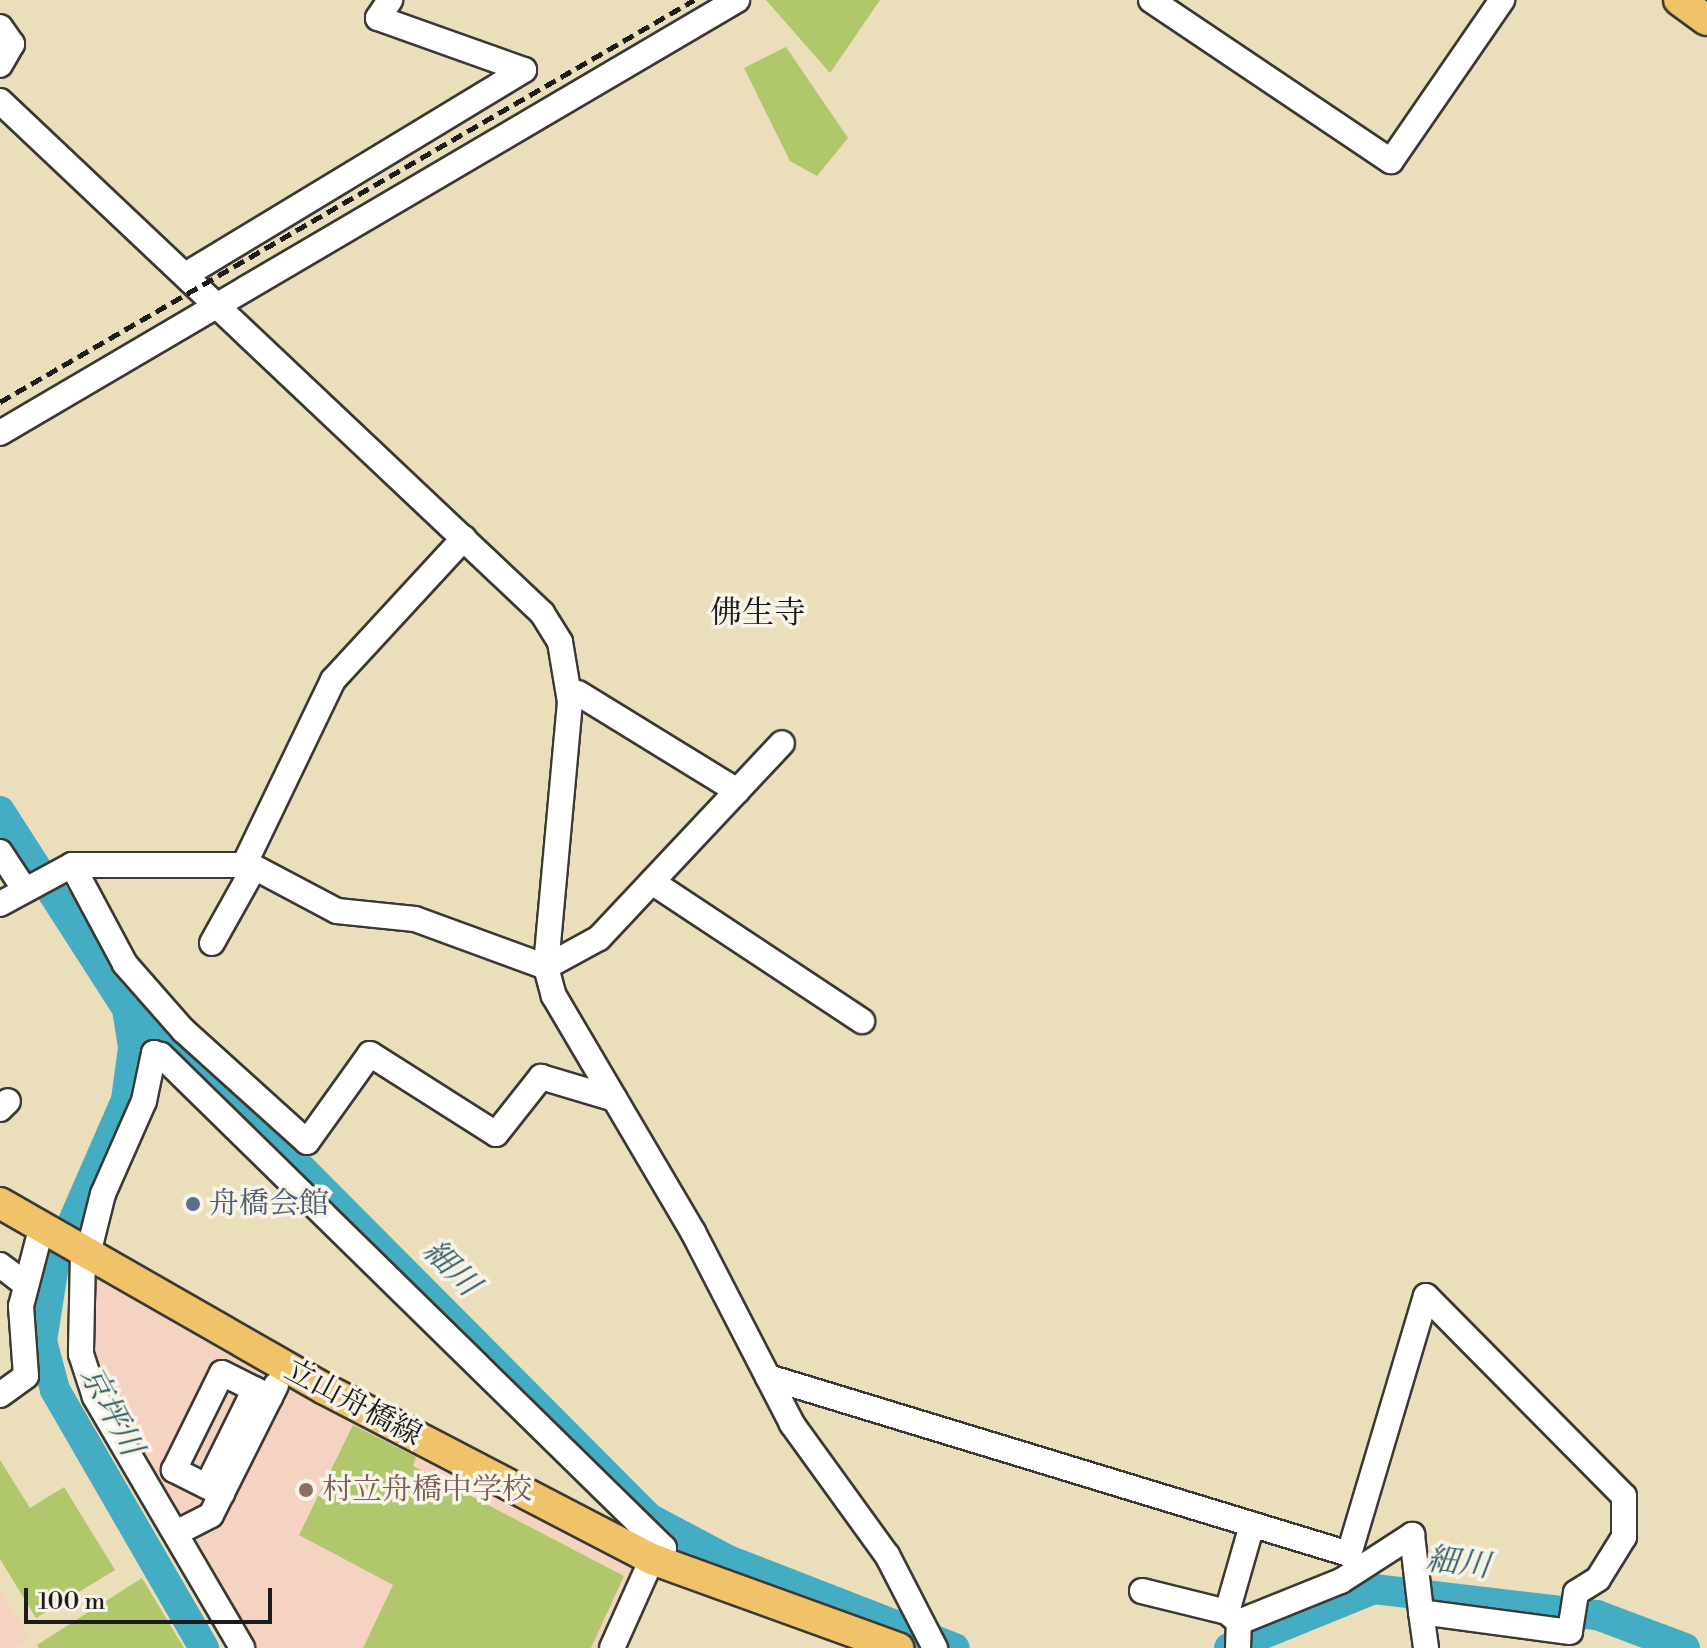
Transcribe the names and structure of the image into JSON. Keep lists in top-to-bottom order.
{
  "streets": {
    "main road": ["立山舟橋線"]
  },
  "districts": ["佛生寺"],
  "water": ["細川", "京坪川"],
  "places": ["舟橋会館", "村立舟橋中学校"],
  "scale_bar": "100 m"
}
